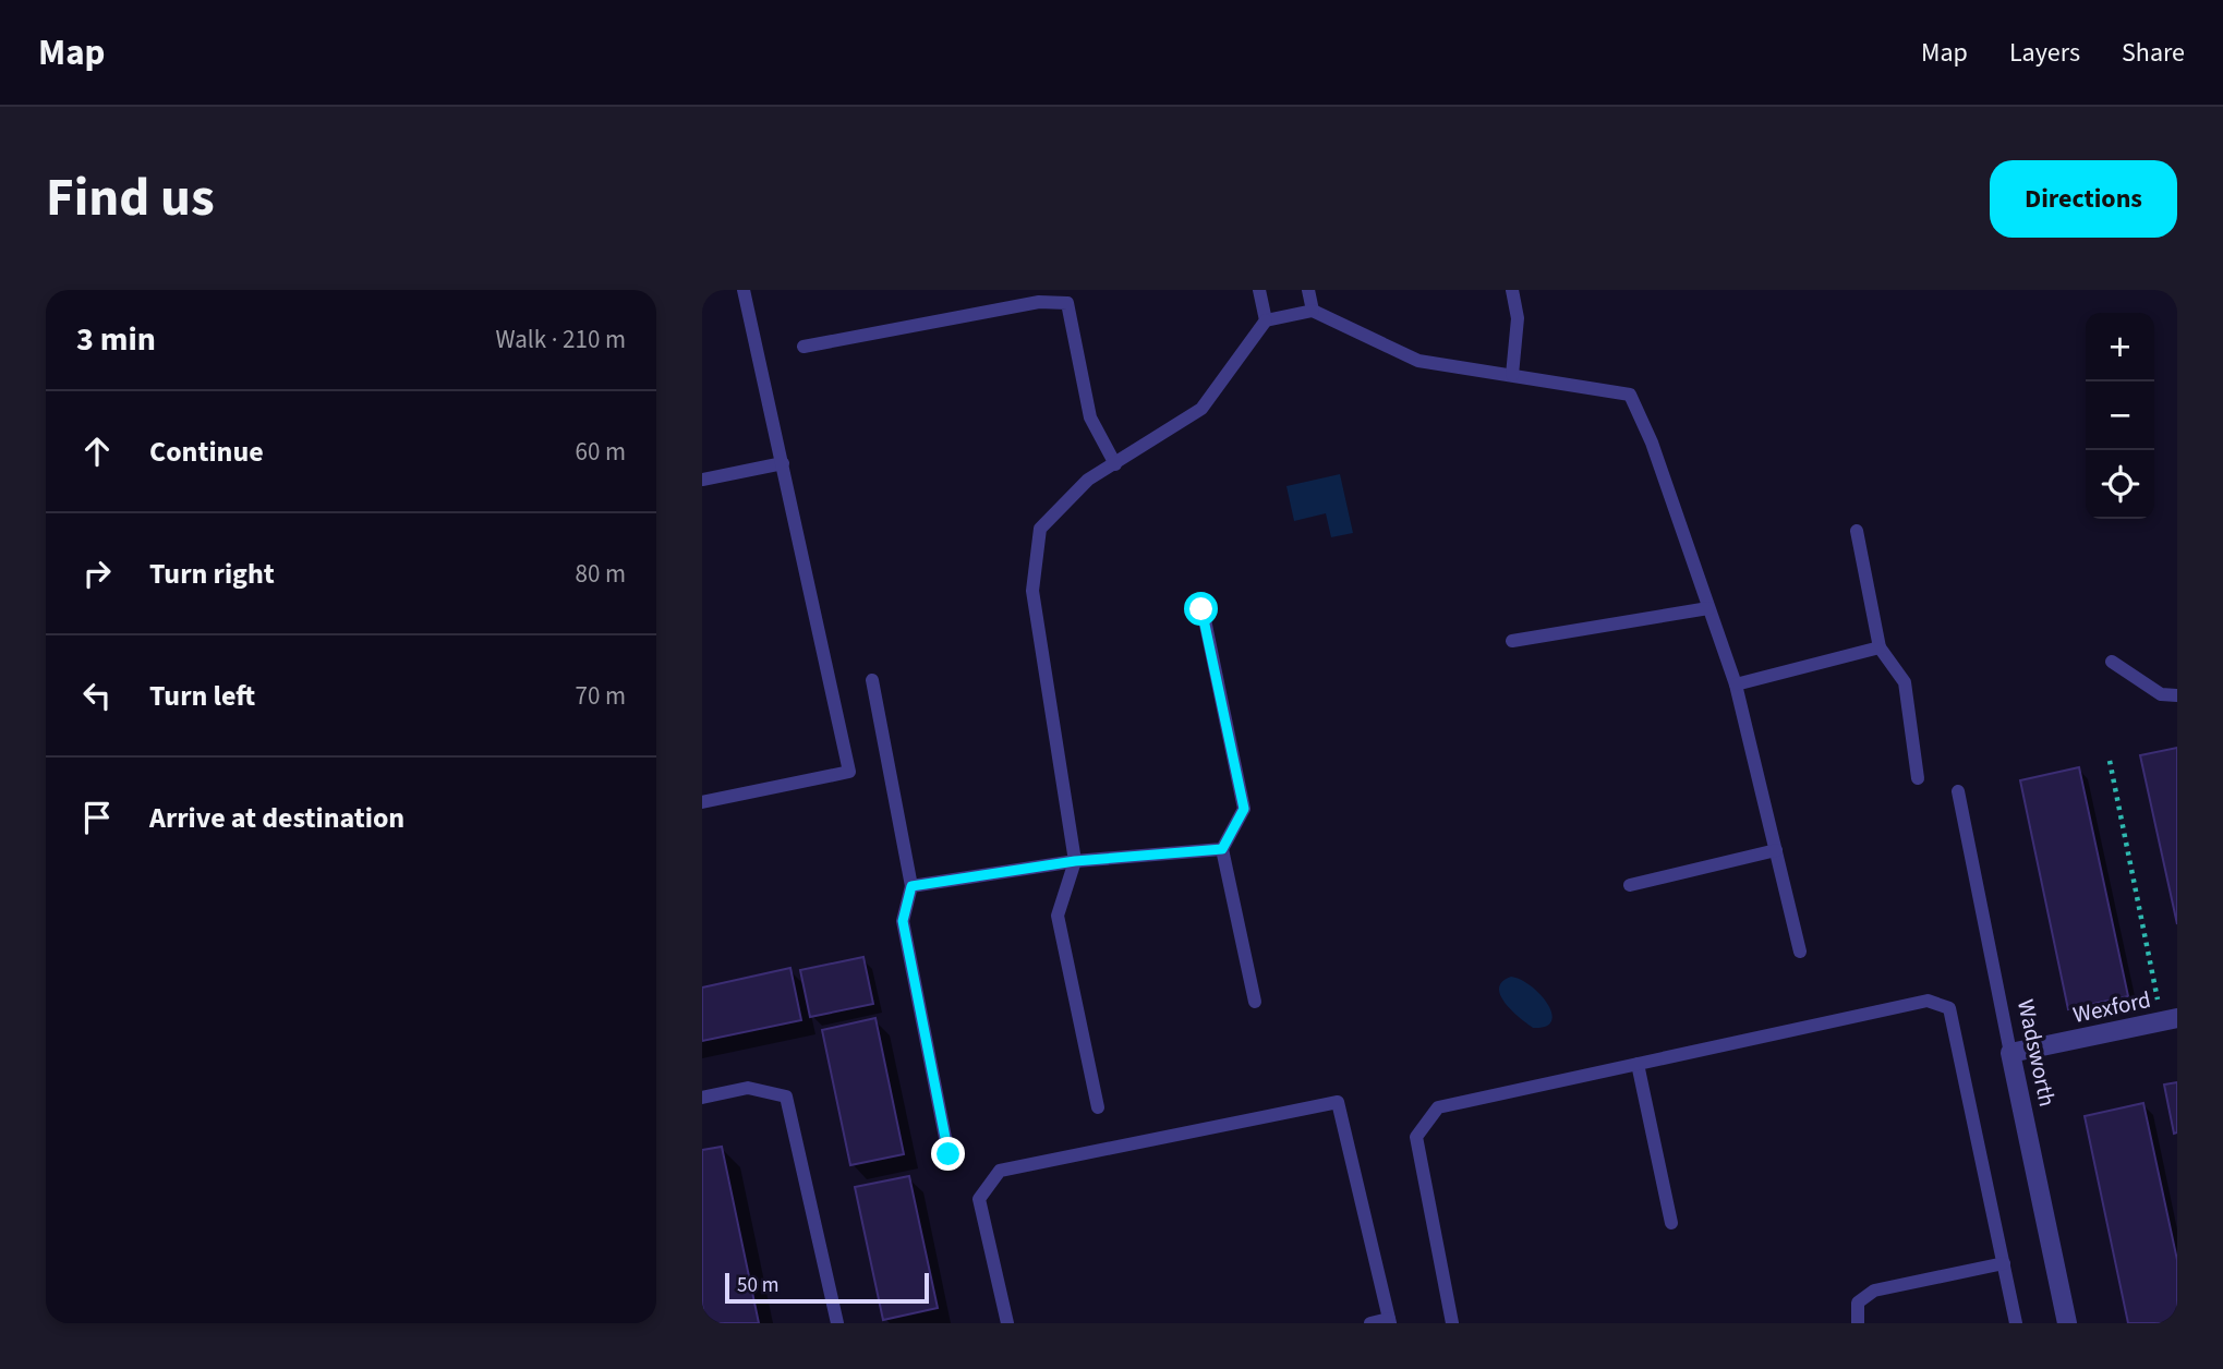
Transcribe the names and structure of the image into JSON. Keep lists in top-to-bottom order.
{
  "streets": {
    "street": ["Wexford", "Wadsworth"]
  },
  "crossings": [
    ["Wexford", "Wadsworth"]
  ],
  "scale_bar": "50 m",
  "page": {
    "header": "Map",
    "nav": ["Map", "Layers", "Share"],
    "title": "Find us",
    "buttons": "Directions",
    "heading": ["3 min", "Walk · 210 m"],
    "map_buttons": ["+", "−"],
    "list": [
      ["Continue", "60 m"],
      ["Turn right", "80 m"],
      ["Turn left", "70 m"],
      "Arrive at destination"
    ],
    "scale": "50 m"
  }
}
